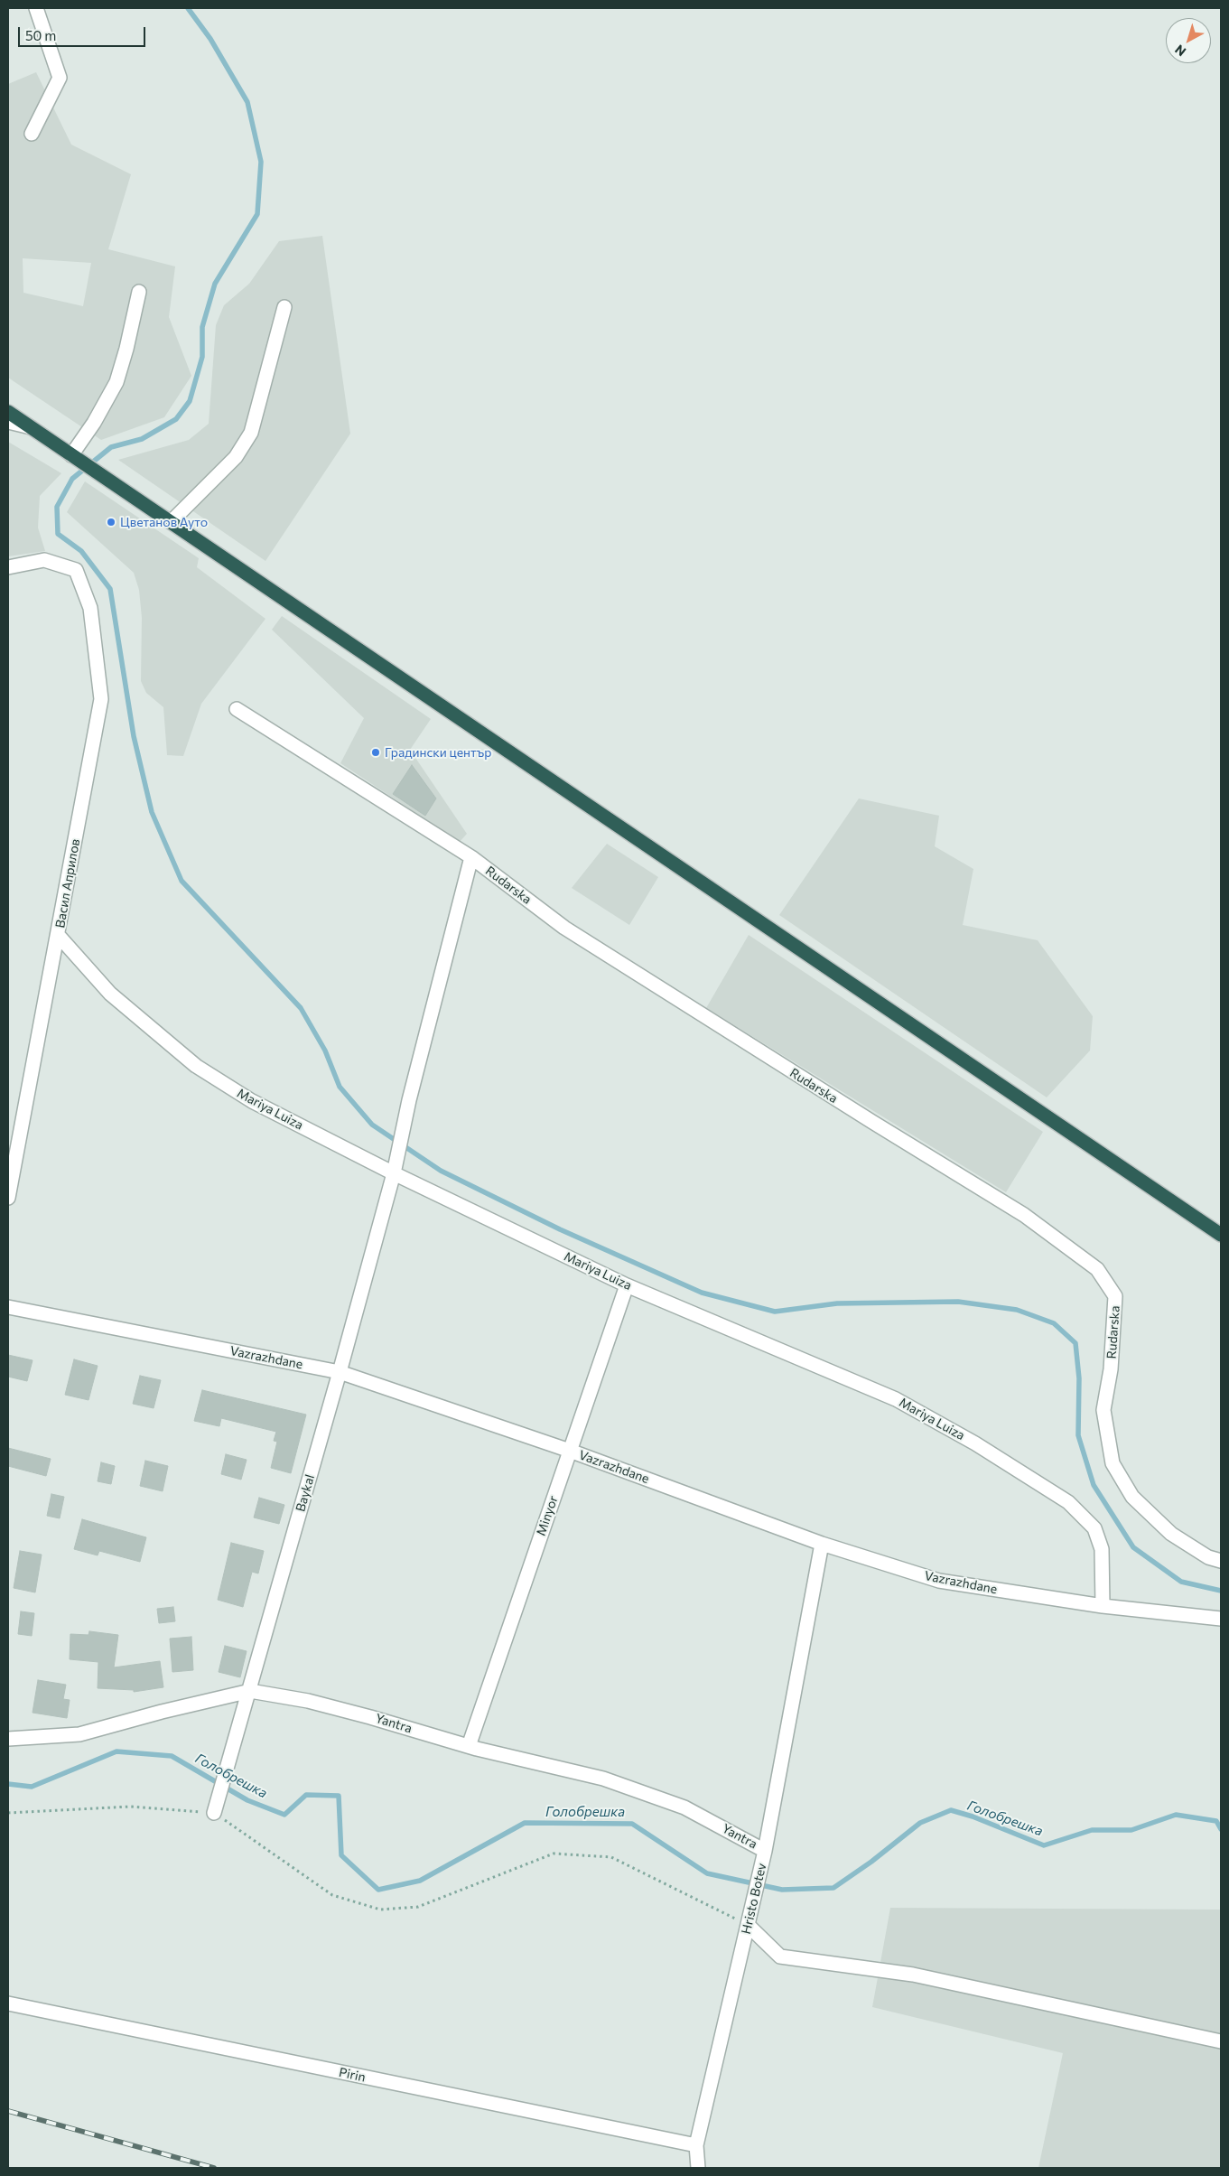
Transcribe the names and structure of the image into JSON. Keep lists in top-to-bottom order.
{
  "streets": {
    "street": [
      "Васил Априлов",
      "Rudarska",
      "Mariya Luiza",
      "Vazrazhdane",
      "Baykal",
      "Minyor",
      "Yantra",
      "Hristo Botev",
      "Pirin"
    ]
  },
  "crossings": [
    ["Васил Априлов", "Mariya Luiza"],
    ["Rudarska", "Baykal"],
    ["Mariya Luiza", "Vazrazhdane"],
    ["Mariya Luiza", "Baykal"],
    ["Mariya Luiza", "Minyor"],
    ["Vazrazhdane", "Baykal"],
    ["Vazrazhdane", "Minyor"],
    ["Vazrazhdane", "Hristo Botev"],
    ["Baykal", "Yantra"],
    ["Minyor", "Yantra"],
    ["Yantra", "Hristo Botev"],
    ["Hristo Botev", "Pirin"]
  ],
  "water": ["Голобрешка"],
  "places": ["Цветанов Ауто", "Градински център"],
  "scale_bar": "50 m",
  "north": "bottom left"
}
